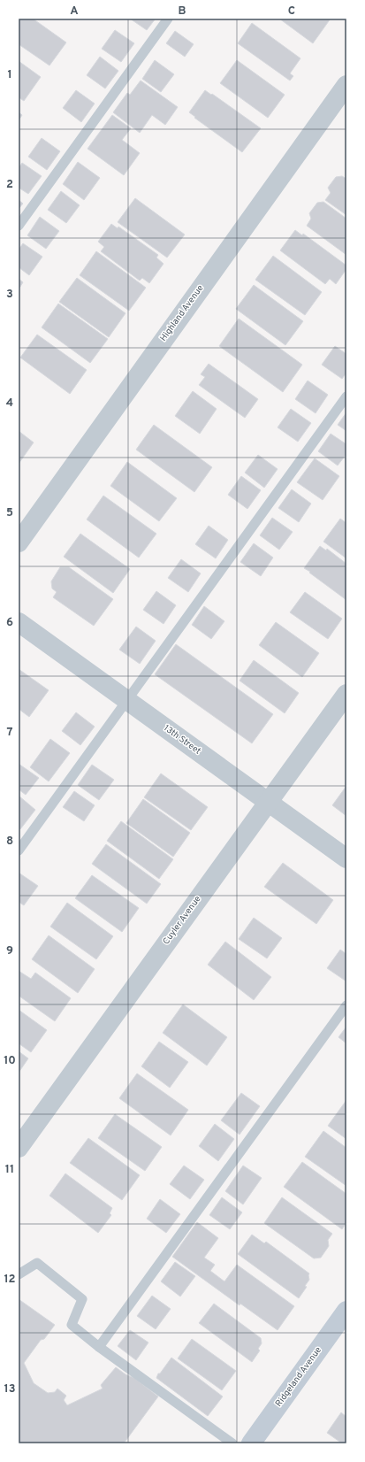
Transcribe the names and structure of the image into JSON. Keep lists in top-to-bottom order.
{
  "streets": {
    "street": [
      "Highland Avenue",
      "13th Street",
      "Cuyler Avenue",
      "Ridgeland Avenue"
    ]
  },
  "crossings": [
    ["13th Street", "Cuyler Avenue"]
  ],
  "grid": {
    "columns": ["A", "B", "C"],
    "rows": [
      "1",
      "2",
      "3",
      "4",
      "5",
      "6",
      "7",
      "8",
      "9",
      "10",
      "11",
      "12",
      "13"
    ]
  }
}
